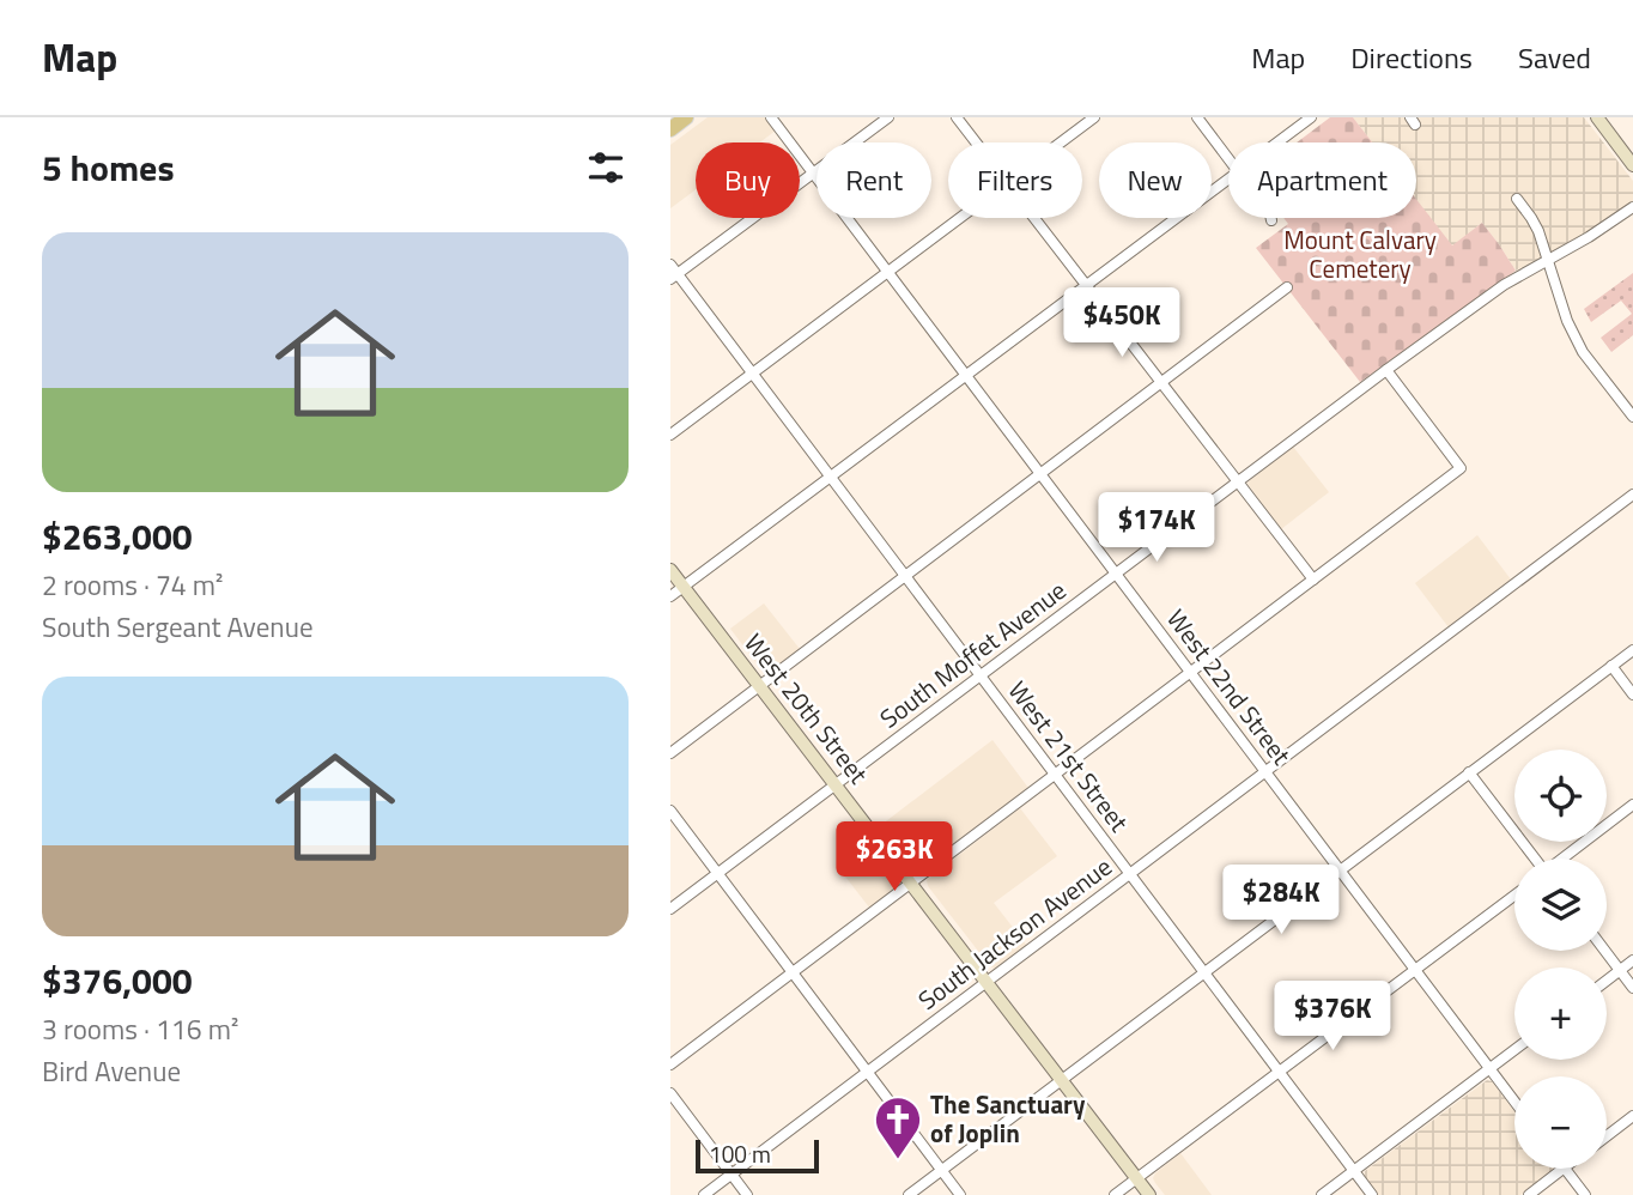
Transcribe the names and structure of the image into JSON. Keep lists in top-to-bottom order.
{
  "streets": {
    "main road": ["West 20th Street"],
    "street": [
      "South Moffet Avenue",
      "West 22nd Street",
      "West 21st Street",
      "South Jackson Avenue"
    ]
  },
  "crossings": [
    ["South Moffet Avenue", "West 22nd Street"],
    ["South Moffet Avenue", "West 20th Street"],
    ["South Moffet Avenue", "West 21st Street"],
    ["West 22nd Street", "South Jackson Avenue"],
    ["West 20th Street", "South Jackson Avenue"],
    ["West 21st Street", "South Jackson Avenue"]
  ],
  "parks": ["Mount Calvary Cemetery"],
  "places": {
    "church": ["The Sanctuary of Joplin"]
  },
  "scale_bar": "100 m",
  "page": {
    "header": "Map",
    "nav": ["Map", "Directions", "Saved"],
    "heading": "5 homes",
    "chip": [
      "Buy",
      "Rent",
      "Filters",
      "New",
      "Apartment"
    ],
    "list": [
      {
        "name": "$263,000",
        "note": "2 rooms · 74 m² · South Sergeant Avenue"
      },
      {
        "name": "$376,000",
        "note": "3 rooms · 116 m² · Bird Avenue"
      }
    ],
    "price": [
      "$450K",
      "$174K",
      "$263K",
      "$284K",
      "$376K"
    ],
    "map_buttons": ["+", "−"],
    "scale": "100 m"
  }
}
